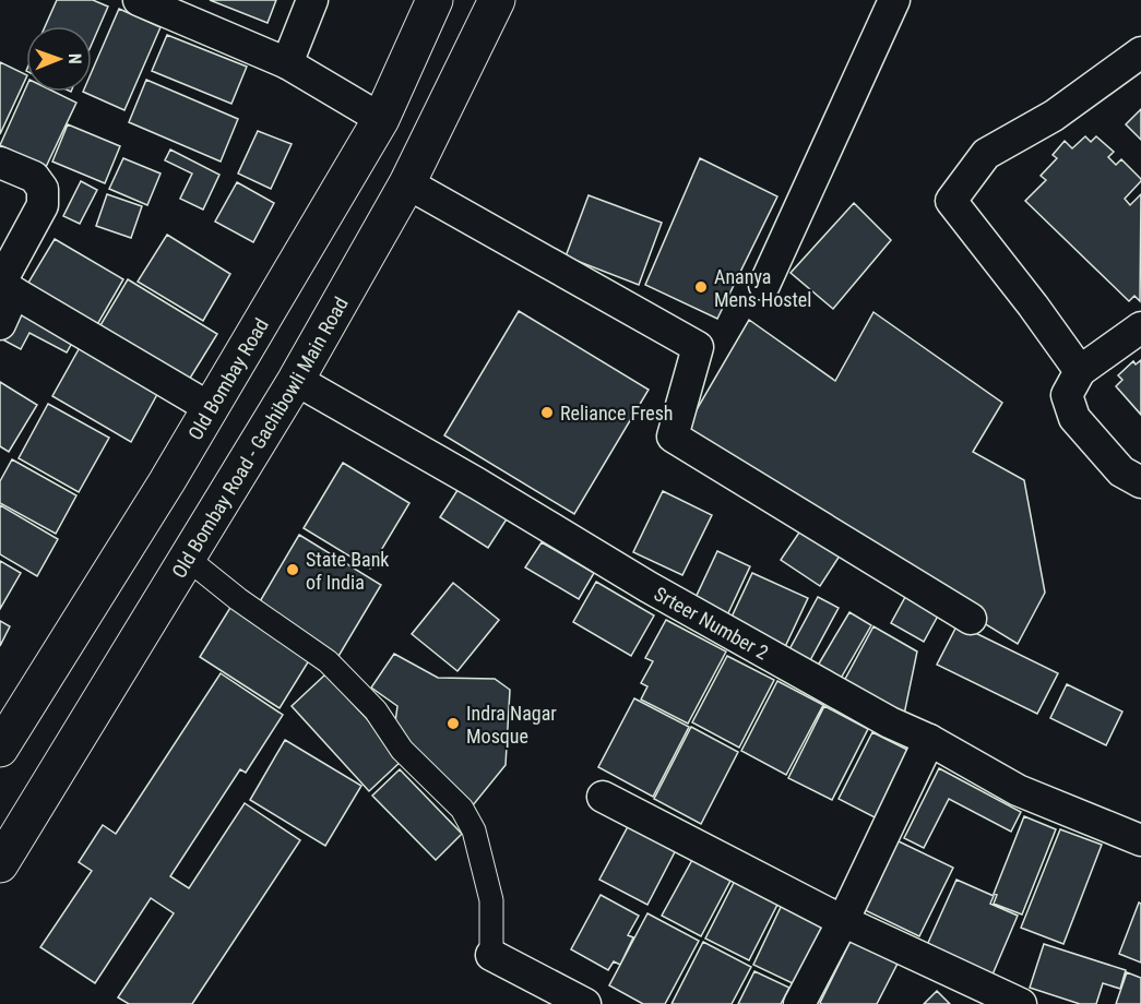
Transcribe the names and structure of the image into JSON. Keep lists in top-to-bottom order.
{
  "streets": {
    "main road": ["Old Bombay Road", "Old Bombay Road - Gachibowli Main Road"],
    "street": ["Srteer Number 2"]
  },
  "crossings": [
    ["Old Bombay Road - Gachibowli Main Road", "Srteer Number 2"]
  ],
  "places": [
    "Ananya Mens Hostel",
    "Reliance Fresh",
    "State Bank of India",
    "Indra Nagar Mosque"
  ],
  "north": "right"
}
